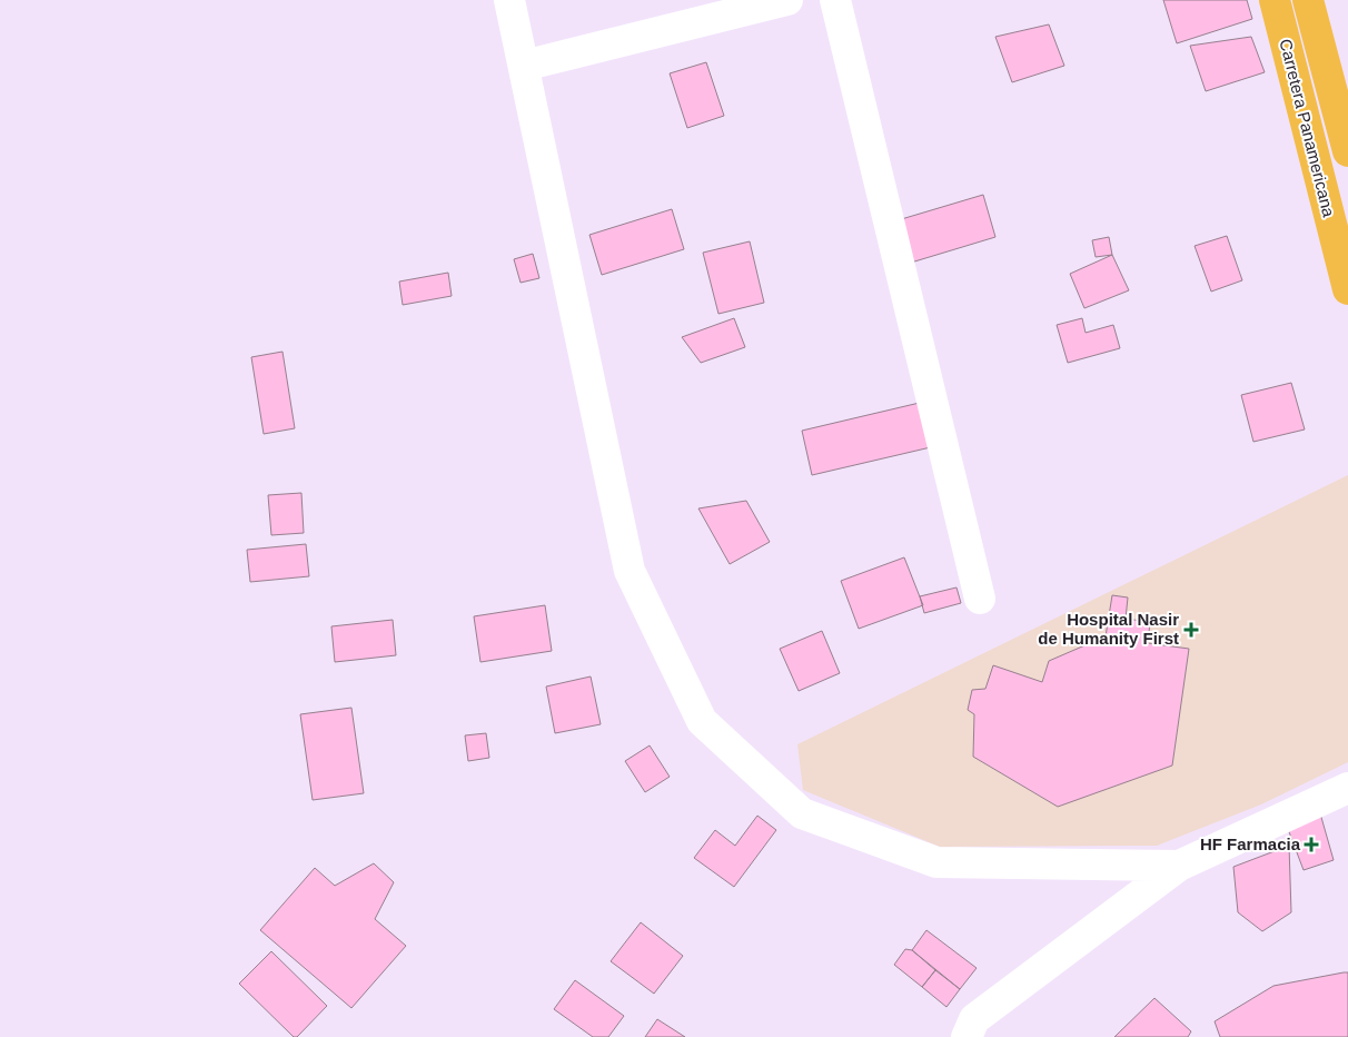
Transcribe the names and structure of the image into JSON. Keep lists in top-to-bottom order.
{
  "streets": {
    "highway": ["Carretera Panamericana"]
  },
  "places": {
    "health": ["Hospital Nasir de Humanity First", "HF Farmacia"]
  }
}
